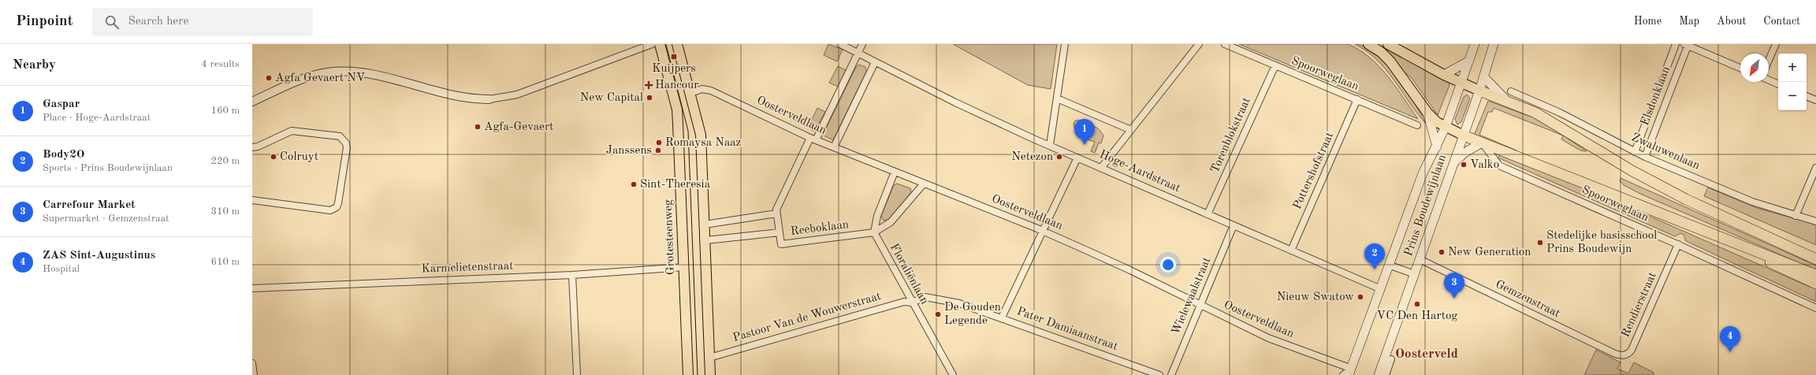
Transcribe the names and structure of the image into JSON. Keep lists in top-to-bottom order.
{
  "streets": {
    "main road": ["Prins Boudewijnlaan", "Grotesteenweg"],
    "street": [
      "Spoorweglaan",
      "Elsdonklaan",
      "Oosterveldlaan",
      "Torenblokstraat",
      "Zwaluwenlaan",
      "Pottershofstraat",
      "Hoge-Aardstraat",
      "Reeboklaan",
      "Karmelietenstraat",
      "Floraliënlaan",
      "Wielewaalstraat",
      "Gemzenstraat",
      "Rendierstraat",
      "Pastoor Van de Wouwerstraat",
      "Pater Damiaanstraat"
    ]
  },
  "crossings": [
    ["Spoorweglaan", "Torenblokstraat"],
    ["Spoorweglaan", "Pottershofstraat"],
    ["Spoorweglaan", "Rendierstraat"],
    ["Elsdonklaan", "Zwaluwenlaan"],
    ["Oosterveldlaan", "Prins Boudewijnlaan"],
    ["Oosterveldlaan", "Wielewaalstraat"],
    ["Torenblokstraat", "Hoge-Aardstraat"],
    ["Pottershofstraat", "Hoge-Aardstraat"],
    ["Hoge-Aardstraat", "Prins Boudewijnlaan"],
    ["Hoge-Aardstraat", "Wielewaalstraat"],
    ["Prins Boudewijnlaan", "Gemzenstraat"],
    ["Reeboklaan", "Floraliënlaan"],
    ["Grotesteenweg", "Karmelietenstraat"],
    ["Floraliënlaan", "Pastoor Van de Wouwerstraat"],
    ["Floraliënlaan", "Pater Damiaanstraat"],
    ["Gemzenstraat", "Rendierstraat"],
    ["Pastoor Van de Wouwerstraat", "Pater Damiaanstraat"]
  ],
  "districts": ["Oosterveld"],
  "places": {
    "transit": ["Kuijpers"],
    "other": [
      "Agfa Gevaert NV",
      "New Capital",
      "Agfa-Gevaert",
      "Romaysa Naaz",
      "Janssens",
      "Colruyt",
      "Netezon",
      "Valko",
      "Sint-Theresia",
      "Stedelijke basisschool Prins Boudewijn",
      "New Generation",
      "Nieuw Swatow",
      "VC Den Hartog",
      "De Gouden Legende"
    ],
    "health": ["Hancour"]
  },
  "north": "bottom left",
  "page": {
    "header": "Pinpoint",
    "search": "Search here",
    "nav": [
      "Home",
      "Map",
      "About",
      "Contact"
    ],
    "heading": ["Nearby", "4 results"],
    "map_buttons": ["+", "−"],
    "list": [
      {
        "mark": "1",
        "name": "Gaspar",
        "note": "Place · Hoge-Aardstraat",
        "value": "160 m"
      },
      {
        "mark": "2",
        "name": "Body2O",
        "note": "Sports · Prins Boudewijnlaan",
        "value": "220 m"
      },
      {
        "mark": "3",
        "name": "Carrefour Market",
        "note": "Supermarket · Gemzenstraat",
        "value": "310 m"
      },
      {
        "mark": "4",
        "name": "ZAS Sint-Augustinus",
        "note": "Hospital",
        "value": "610 m"
      }
    ],
    "pins": [
      "1",
      "2",
      "3",
      "4"
    ]
  }
}
